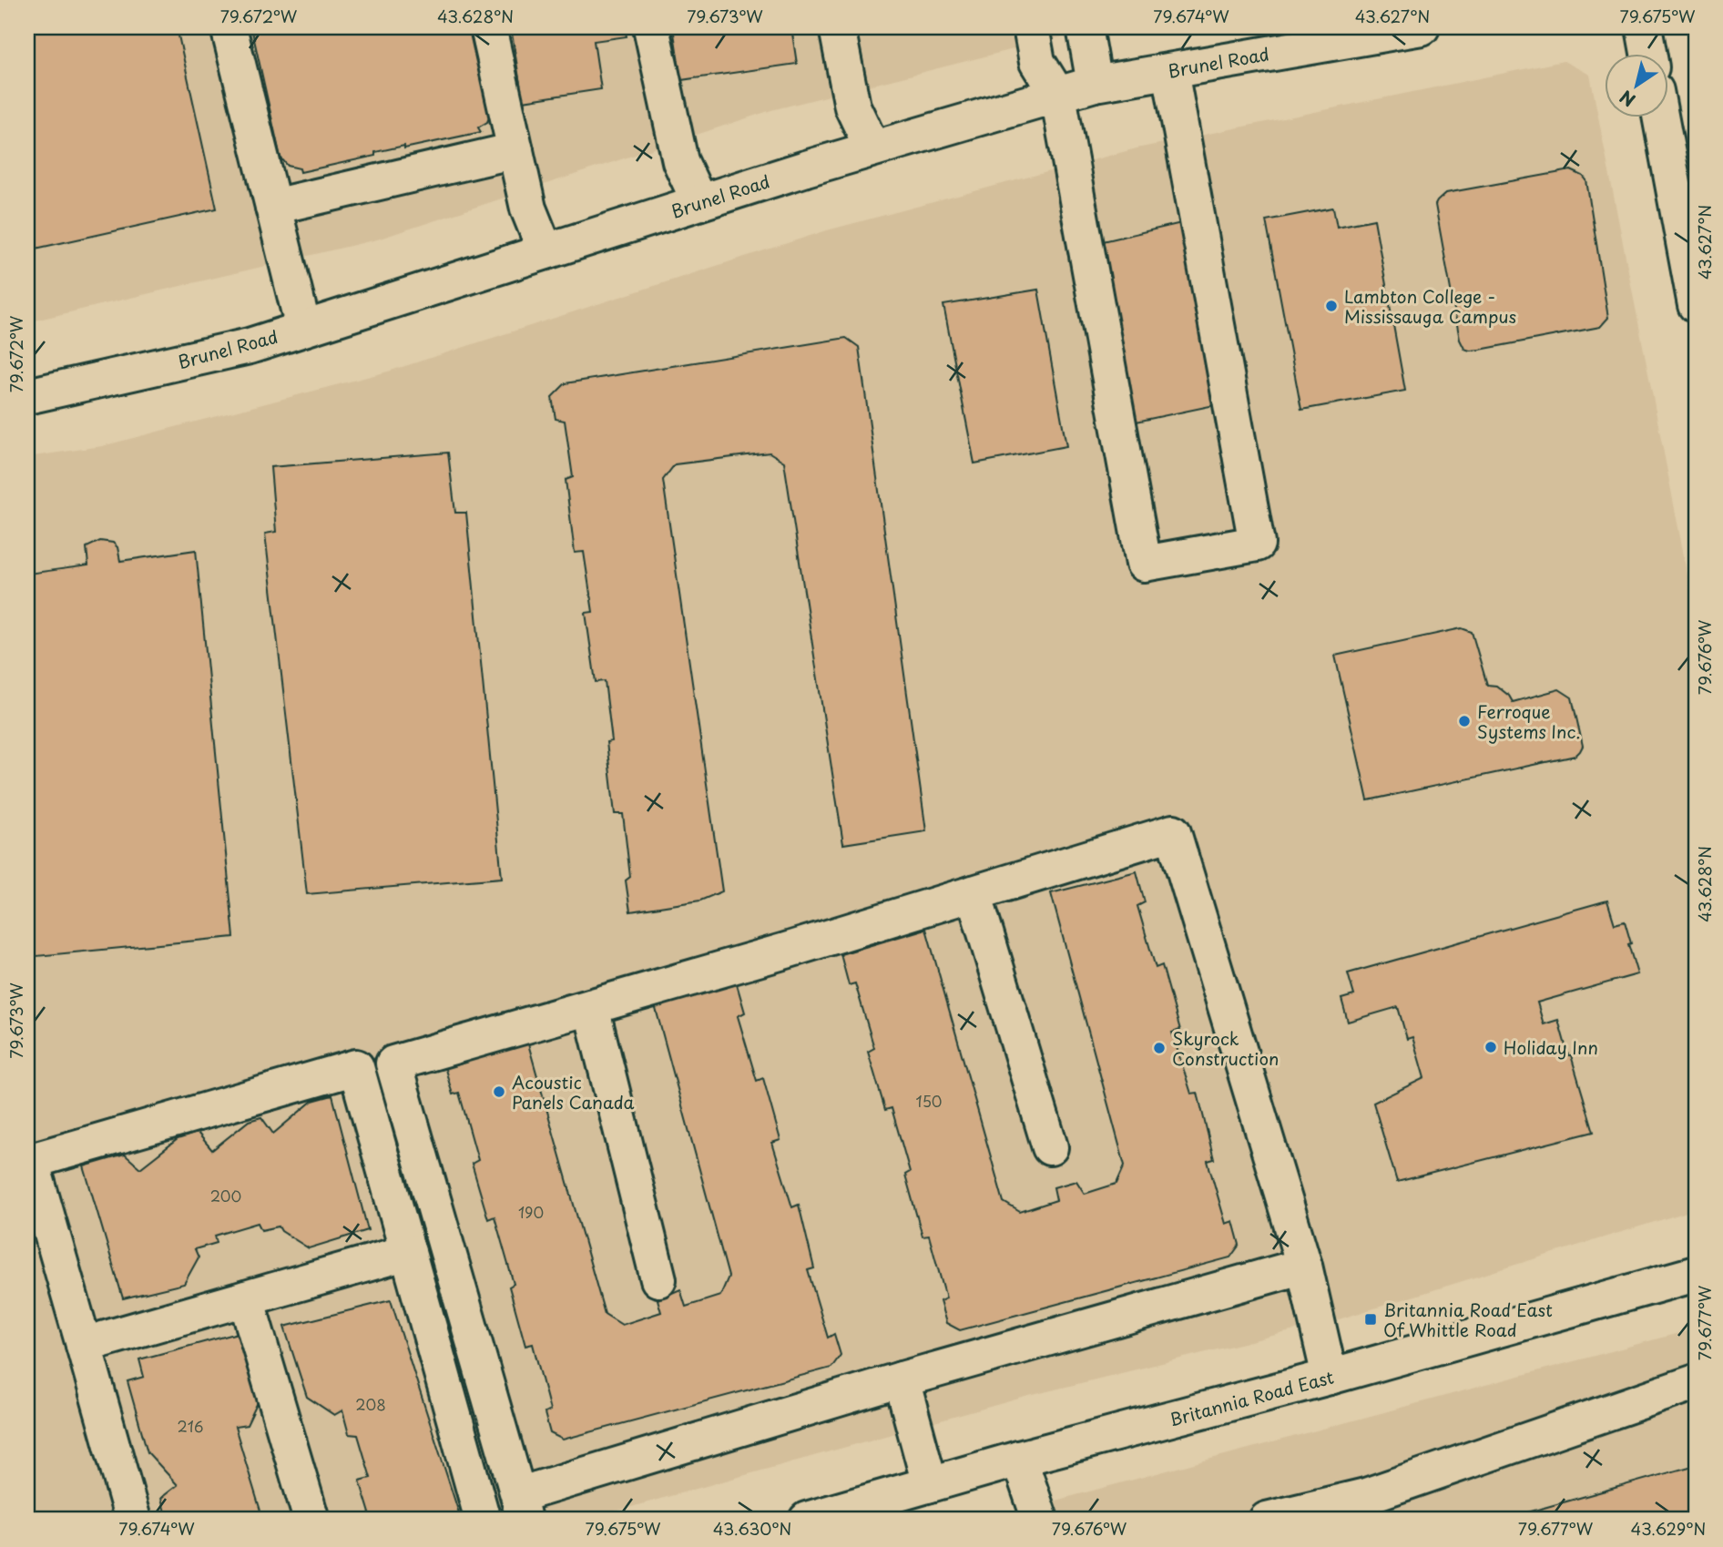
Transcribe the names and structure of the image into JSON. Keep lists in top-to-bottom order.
{
  "streets": {
    "street": ["Brunel Road", "Britannia Road East"]
  },
  "places": {
    "other": [
      "Lambton College - Mississauga Campus",
      "Ferroque Systems Inc.",
      "Holiday Inn",
      "Skyrock Construction",
      "Acoustic Panels Canada"
    ],
    "transit": ["Britannia Road East Of Whittle Road"]
  },
  "house_numbers": [
    "150",
    "200",
    "190",
    "208",
    "216"
  ],
  "north": "bottom left",
  "coordinates": [
    "79.672°W",
    "43.628°N",
    "79.673°W",
    "79.674°W",
    "43.627°N",
    "79.675°W",
    "79.676°W",
    "79.677°W",
    "43.630°N",
    "43.629°N"
  ]
}
